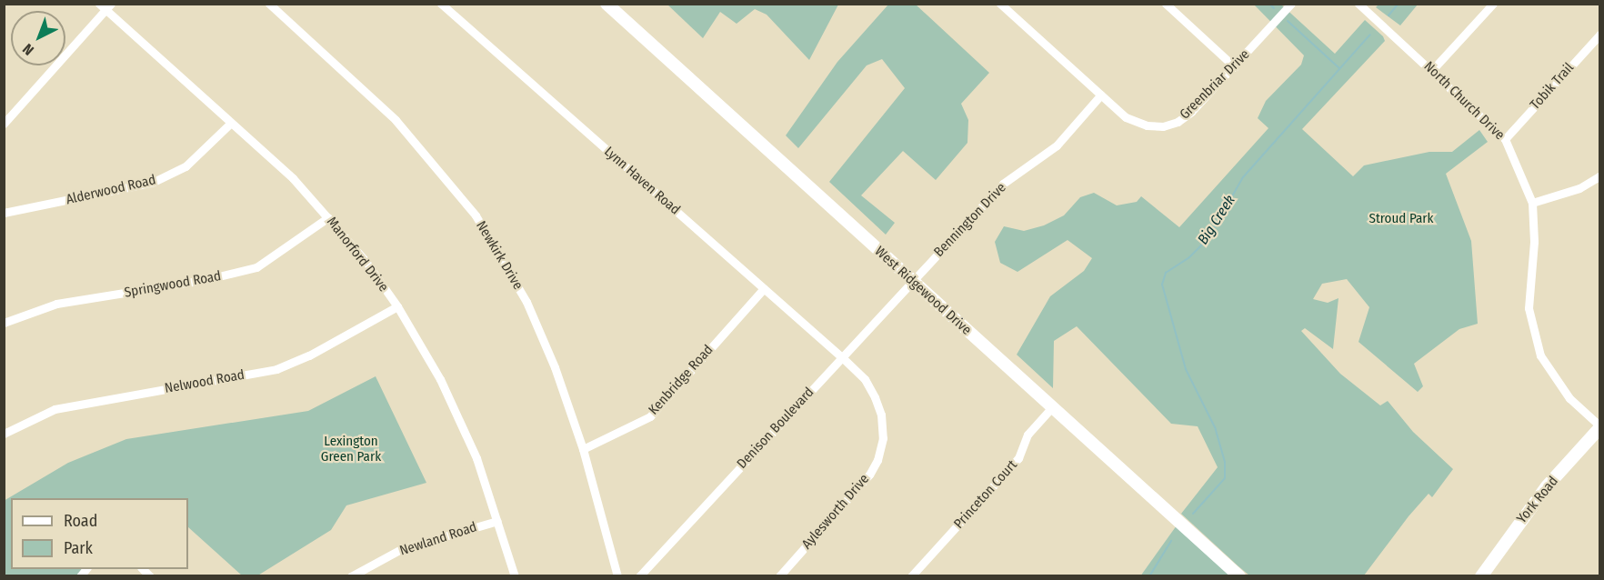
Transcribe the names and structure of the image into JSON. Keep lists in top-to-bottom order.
{
  "streets": {
    "main road": ["West Ridgewood Drive", "York Road"],
    "street": [
      "Greenbriar Drive",
      "Tobik Trail",
      "North Church Drive",
      "Lynn Haven Road",
      "Alderwood Road",
      "Bennington Drive",
      "Manorford Drive",
      "Newkirk Drive",
      "Springwood Road",
      "Kenbridge Road",
      "Nelwood Road",
      "Denison Boulevard",
      "Princeton Court",
      "Aylesworth Drive",
      "Newland Road"
    ]
  },
  "crossings": [
    ["Greenbriar Drive", "Bennington Drive"],
    ["Tobik Trail", "North Church Drive"],
    ["North Church Drive", "York Road"],
    ["Lynn Haven Road", "Kenbridge Road"],
    ["Lynn Haven Road", "Denison Boulevard"],
    ["Lynn Haven Road", "Aylesworth Drive"],
    ["Alderwood Road", "Manorford Drive"],
    ["Bennington Drive", "West Ridgewood Drive"],
    ["Bennington Drive", "Denison Boulevard"],
    ["Manorford Drive", "Springwood Road"],
    ["Manorford Drive", "Nelwood Road"],
    ["Manorford Drive", "Newland Road"],
    ["Newkirk Drive", "Kenbridge Road"],
    ["West Ridgewood Drive", "Denison Boulevard"],
    ["West Ridgewood Drive", "Princeton Court"],
    ["Denison Boulevard", "Aylesworth Drive"]
  ],
  "water": ["Big Creek"],
  "parks": ["Stroud Park", "Lexington Green Park"],
  "legend": ["Road", "Park"],
  "north": "bottom left"
}
